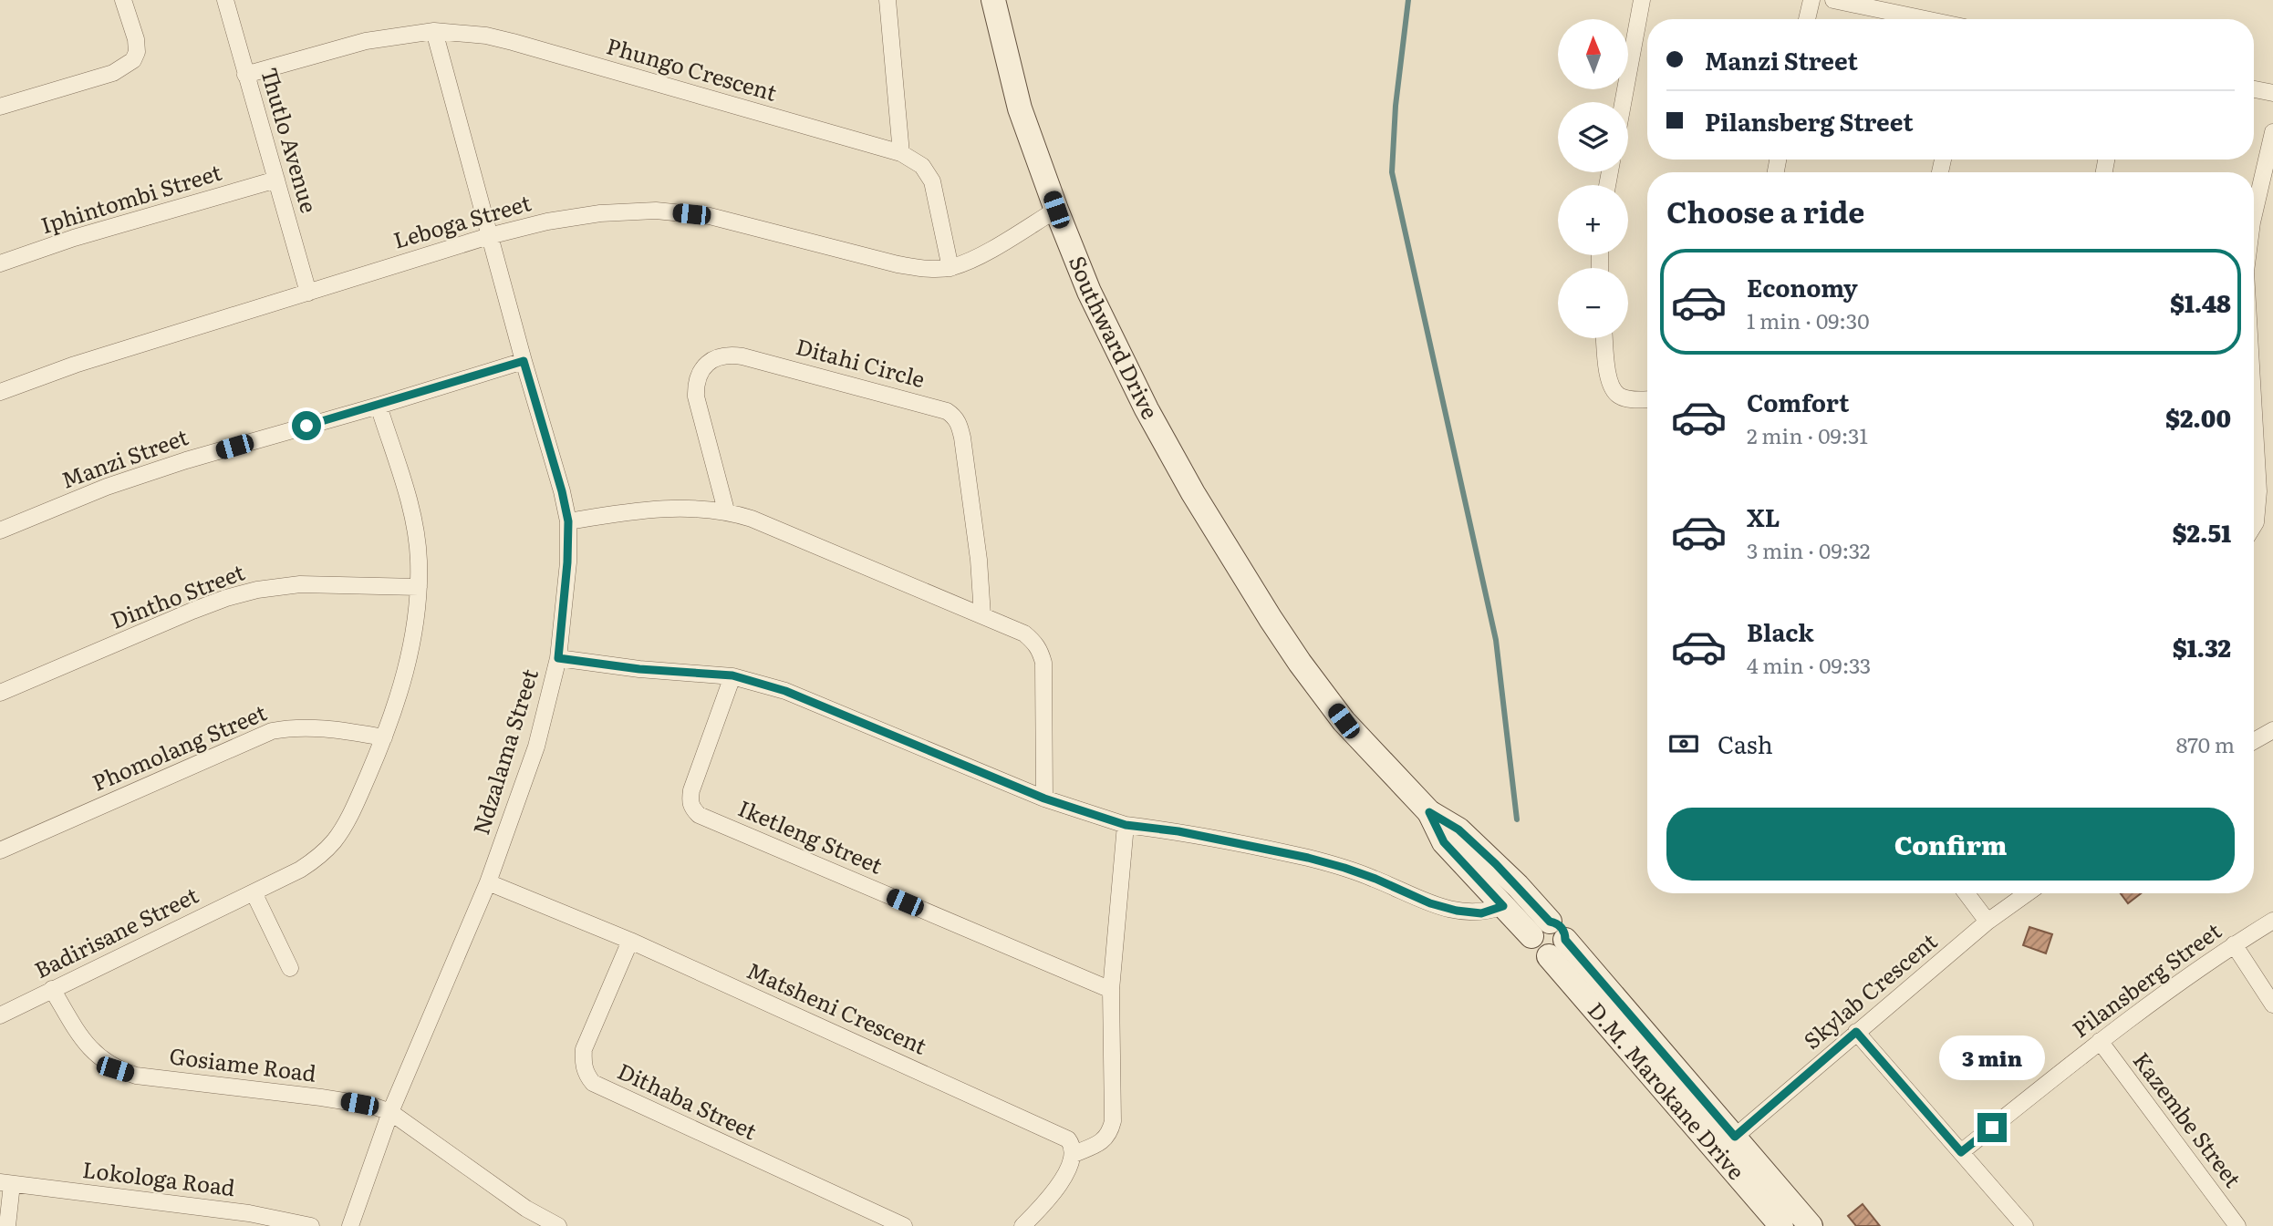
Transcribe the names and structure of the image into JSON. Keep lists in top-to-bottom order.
{
  "streets": {
    "main road": ["Southward Drive", "D.M. Marokane Drive"],
    "street": [
      "Phungo Crescent",
      "Thutlo Avenue",
      "Iphintombi Street",
      "Leboga Street",
      "Ditahi Circle",
      "Manzi Street",
      "Dintho Street",
      "Phomolang Street",
      "Ndzalama Street",
      "Iketleng Street",
      "Badirisane Street",
      "Pilansberg Street",
      "Skylab Crescent",
      "Matsheni Crescent",
      "Gosiame Road",
      "Dithaba Street",
      "Kazembe Street",
      "Lokologa Road"
    ]
  },
  "crossings": [
    ["Phungo Crescent", "Thutlo Avenue"],
    ["Phungo Crescent", "Leboga Street"],
    ["Thutlo Avenue", "Iphintombi Street"],
    ["Thutlo Avenue", "Leboga Street"],
    ["Leboga Street", "Ndzalama Street"],
    ["Southward Drive", "D.M. Marokane Drive"],
    ["Manzi Street", "Ndzalama Street"],
    ["Manzi Street", "Badirisane Street"],
    ["Dintho Street", "Badirisane Street"],
    ["Phomolang Street", "Badirisane Street"],
    ["Ndzalama Street", "Matsheni Crescent"],
    ["Ndzalama Street", "Gosiame Road"],
    ["Badirisane Street", "Gosiame Road"],
    ["Pilansberg Street", "Kazembe Street"],
    ["Skylab Crescent", "D.M. Marokane Drive"],
    ["Matsheni Crescent", "Dithaba Street"]
  ],
  "north": "top",
  "page": {
    "map_buttons": ["+", "−"],
    "banner": ["Manzi Street", "Pilansberg Street"],
    "heading": "Choose a ride",
    "list": [
      {
        "name": "Economy",
        "note": "1 min · 09:30",
        "value": "$1.48"
      },
      {
        "name": "Comfort",
        "note": "2 min · 09:31",
        "value": "$2.00"
      },
      {
        "name": "XL",
        "note": "3 min · 09:32",
        "value": "$2.51"
      },
      {
        "name": "Black",
        "note": "4 min · 09:33",
        "value": "$1.32"
      }
    ],
    "pay": ["Cash", "870 m"],
    "buttons": "Confirm",
    "bubble": "3 min"
  }
}
